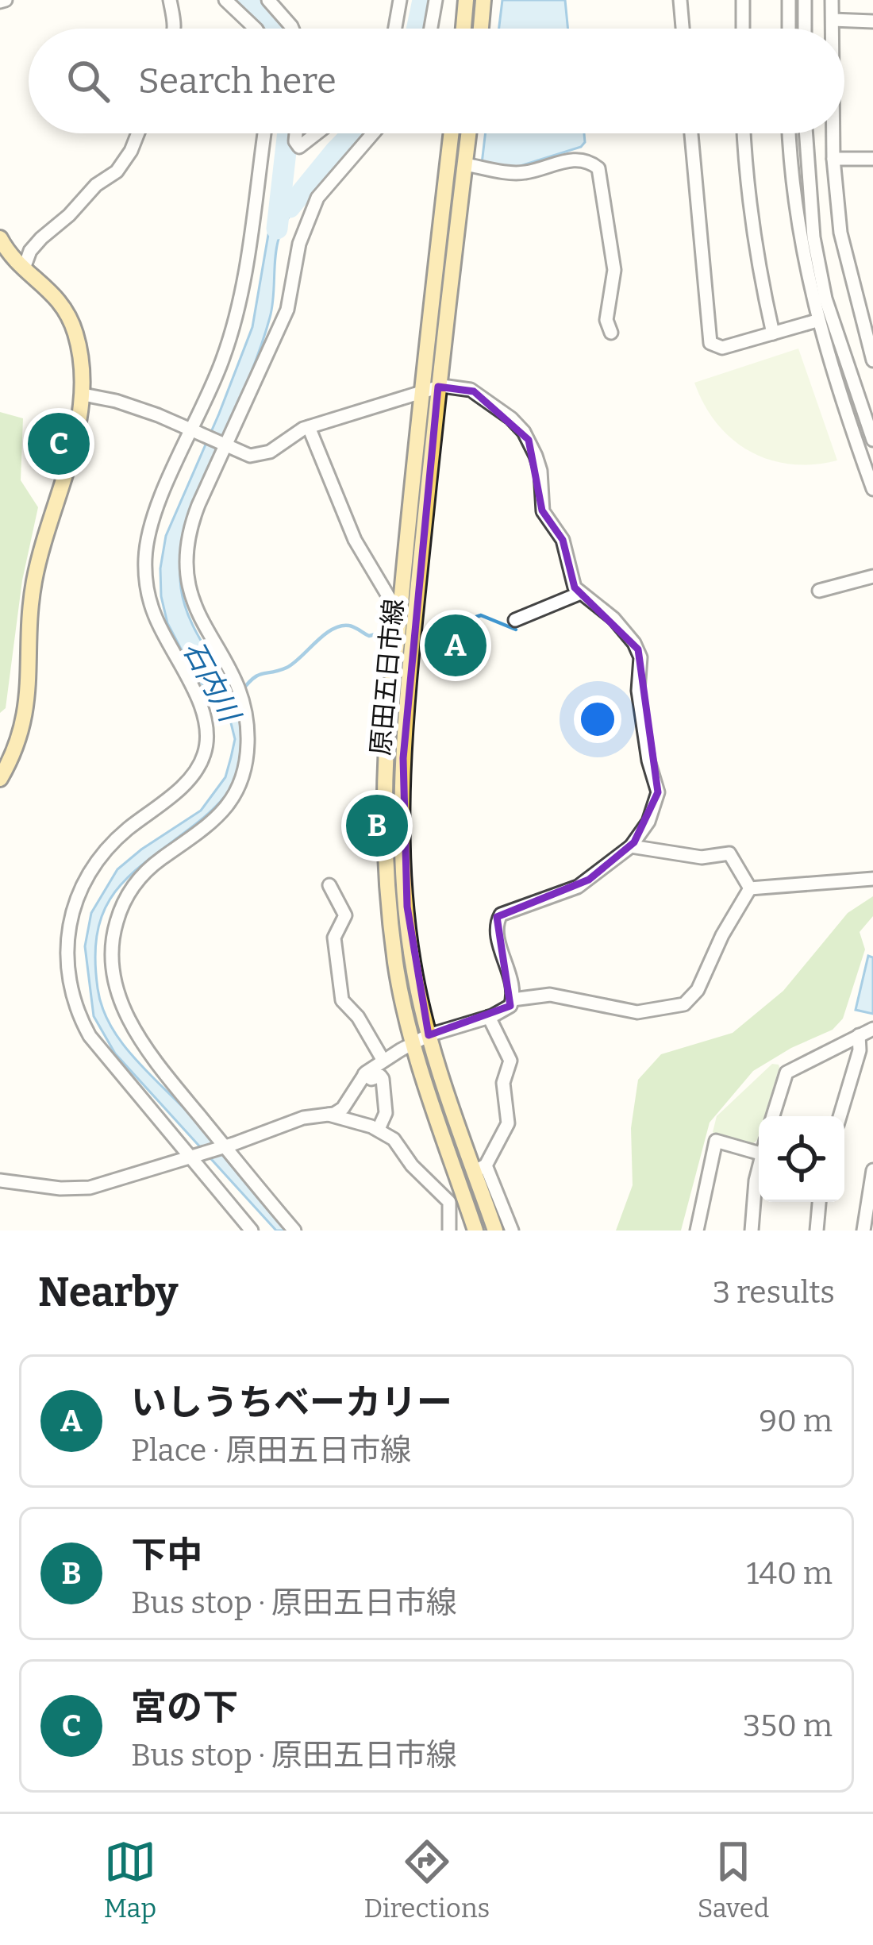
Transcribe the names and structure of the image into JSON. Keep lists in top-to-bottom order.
{
  "streets": {
    "main road": ["原田五日市線"]
  },
  "water": ["石内川"],
  "page": {
    "search": "Search here",
    "pins": ["C", "A", "B"],
    "heading": ["Nearby", "3 results"],
    "list": [
      {
        "mark": "A",
        "name": "いしうちベーカリー",
        "note": "Place · 原田五日市線",
        "value": "90 m"
      },
      {
        "mark": "B",
        "name": "下中",
        "note": "Bus stop · 原田五日市線",
        "value": "140 m"
      },
      {
        "mark": "C",
        "name": "宮の下",
        "note": "Bus stop · 原田五日市線",
        "value": "350 m"
      }
    ],
    "nav": ["Map", "Directions", "Saved"]
  }
}
